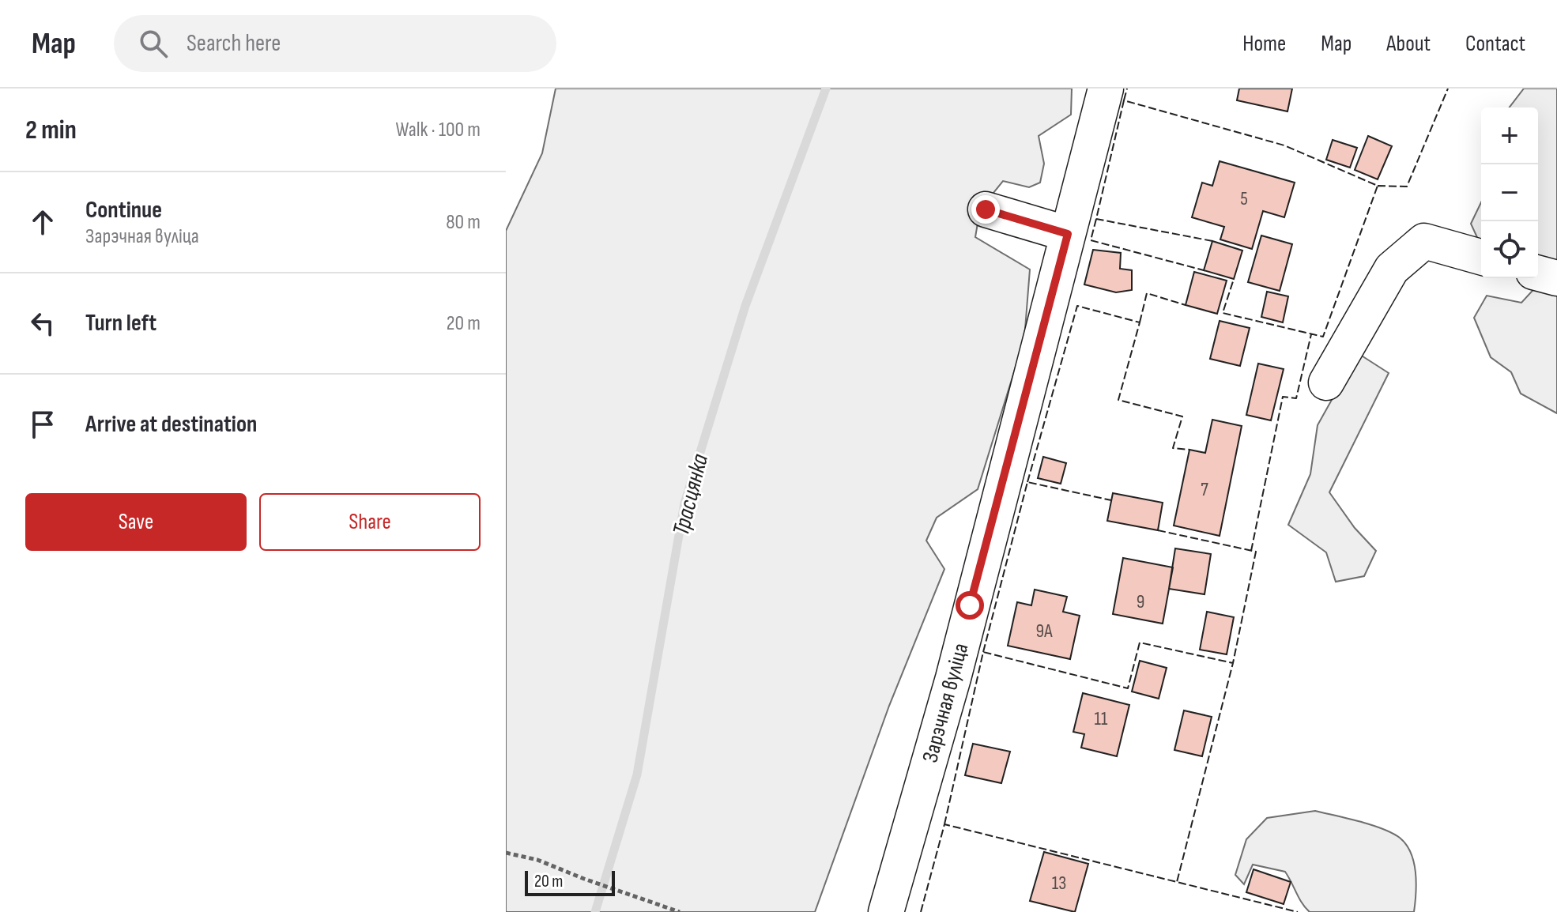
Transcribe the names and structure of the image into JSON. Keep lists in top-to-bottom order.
{
  "streets": {
    "street": ["Зарэчная вуліца"]
  },
  "water": ["Трасцянка"],
  "house_numbers": [
    "5",
    "7",
    "9",
    "9А",
    "11",
    "13"
  ],
  "scale_bar": "20 m",
  "page": {
    "header": "Map",
    "search": "Search here",
    "nav": [
      "Home",
      "Map",
      "About",
      "Contact"
    ],
    "heading": ["2 min", "Walk · 100 m"],
    "map_buttons": ["+", "−"],
    "list": [
      ["Continue", "Зарэчная вуліца", "80 m"],
      ["Turn left", "20 m"],
      "Arrive at destination"
    ],
    "buttons": ["Save", "Share"],
    "scale": "20 m"
  }
}
